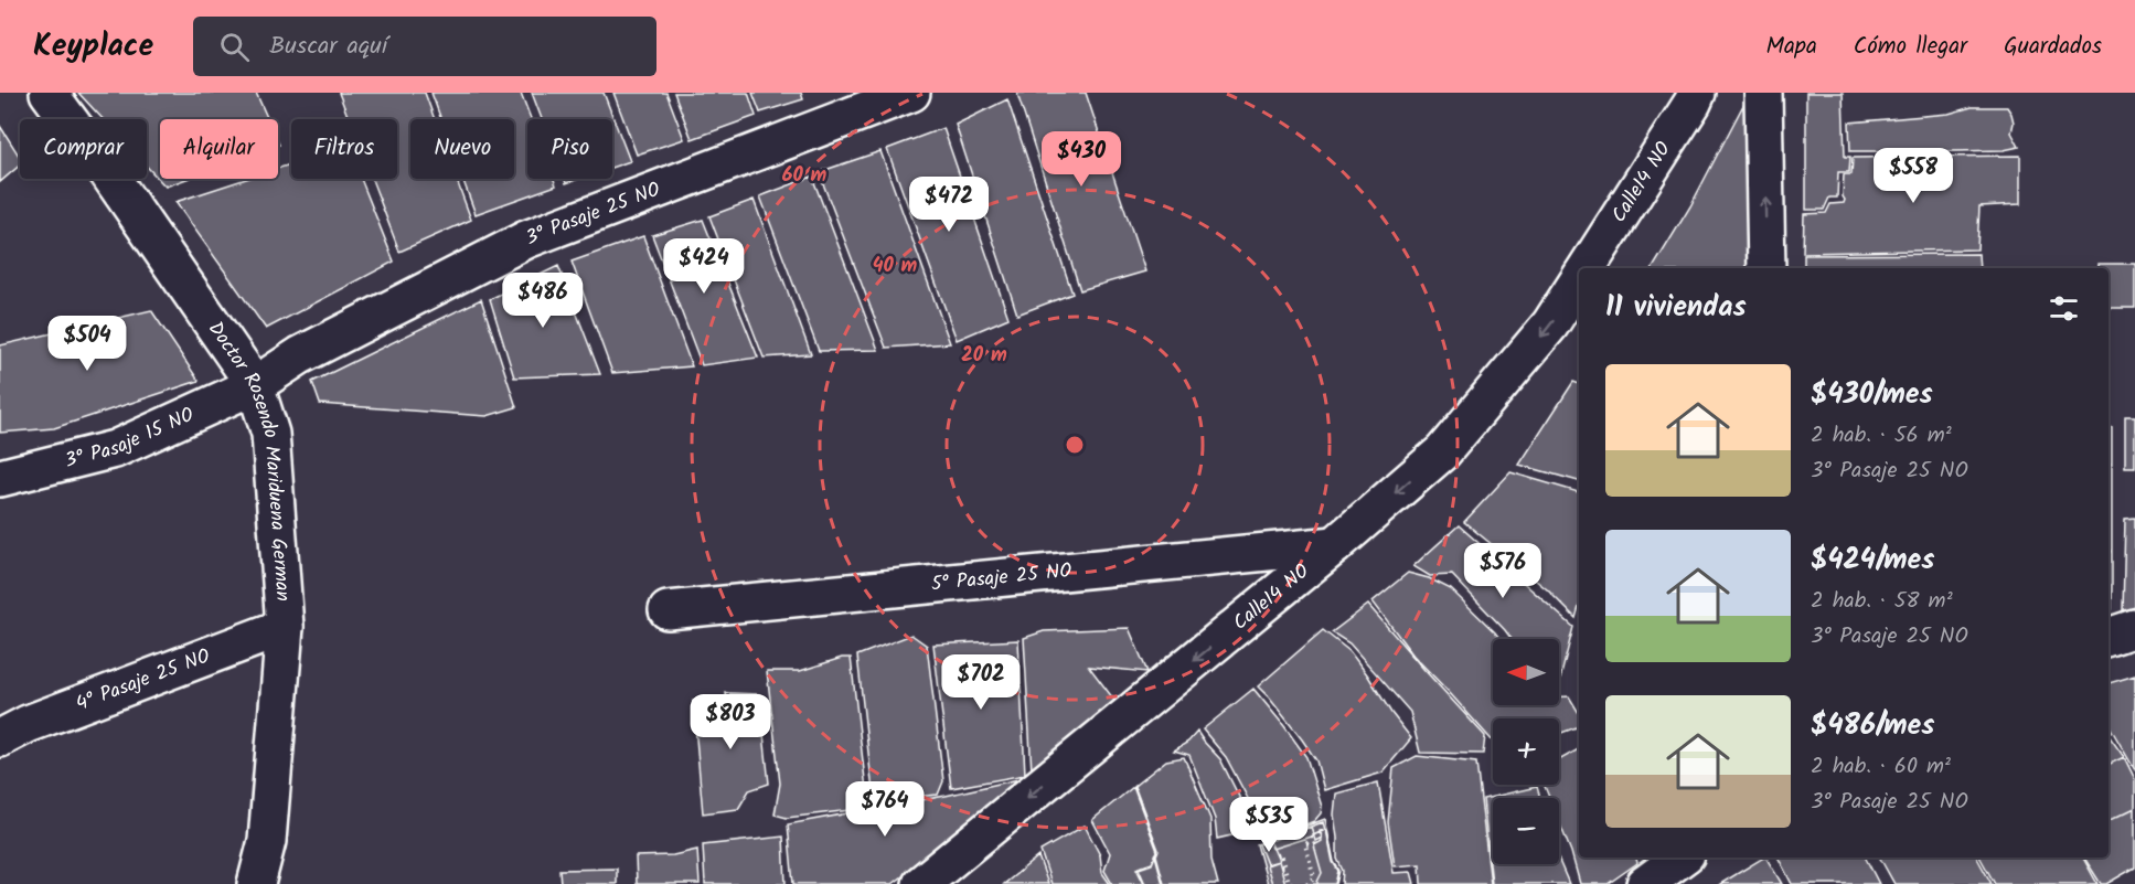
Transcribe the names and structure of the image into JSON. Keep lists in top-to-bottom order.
{
  "streets": {
    "street": [
      "Calle14 NO",
      "3° Pasaje 25 NO",
      "3° Pasaje 15 NO",
      "Doctor Rosendo Mariduena German",
      "5° Pasaje 25 NO",
      "4° Pasaje 25 NO"
    ]
  },
  "crossings": [
    ["Calle14 NO", "5° Pasaje 25 NO"],
    ["3° Pasaje 25 NO", "3° Pasaje 15 NO"],
    ["3° Pasaje 25 NO", "Doctor Rosendo Mariduena German"],
    ["3° Pasaje 15 NO", "Doctor Rosendo Mariduena German"],
    ["Doctor Rosendo Mariduena German", "4° Pasaje 25 NO"]
  ],
  "one_way": ["Calle14 NO"],
  "north": "left",
  "page": {
    "header": "Keyplace",
    "search": "Buscar aquí",
    "nav": ["Mapa", "Cómo llegar", "Guardados"],
    "chip": [
      "Comprar",
      "Alquilar",
      "Filtros",
      "Nuevo",
      "Piso"
    ],
    "price": [
      "$430",
      "$558",
      "$472",
      "$424",
      "$486",
      "$504",
      "$576",
      "$702",
      "$803",
      "$764",
      "$535"
    ],
    "heading": "11 viviendas",
    "list": [
      {
        "name": "$430/mes",
        "note": "2 hab. · 56 m² · 3° Pasaje 25 NO"
      },
      {
        "name": "$424/mes",
        "note": "2 hab. · 58 m² · 3° Pasaje 25 NO"
      },
      {
        "name": "$486/mes",
        "note": "2 hab. · 60 m² · 3° Pasaje 25 NO"
      }
    ],
    "map_buttons": ["+", "−"]
  },
  "rings": ["60 m", "40 m", "20 m"]
}
